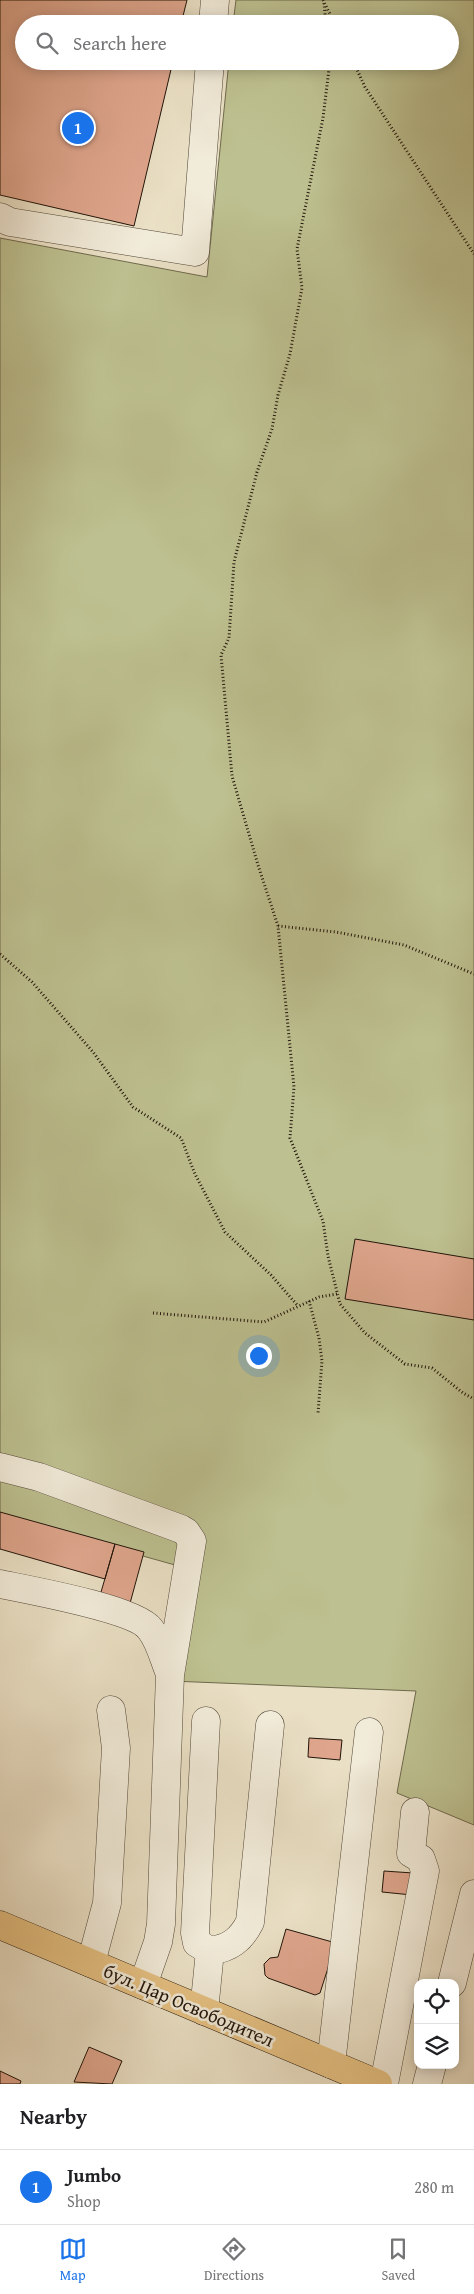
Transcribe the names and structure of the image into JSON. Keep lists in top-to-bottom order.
{
  "streets": {
    "main road": ["бул. Цар Освободител"]
  },
  "page": {
    "search": "Search here",
    "pins": "1",
    "heading": "Nearby",
    "list": [
      {
        "mark": "1",
        "name": "Jumbo",
        "note": "Shop",
        "value": "280 m"
      }
    ],
    "nav": ["Map", "Directions", "Saved"]
  }
}
